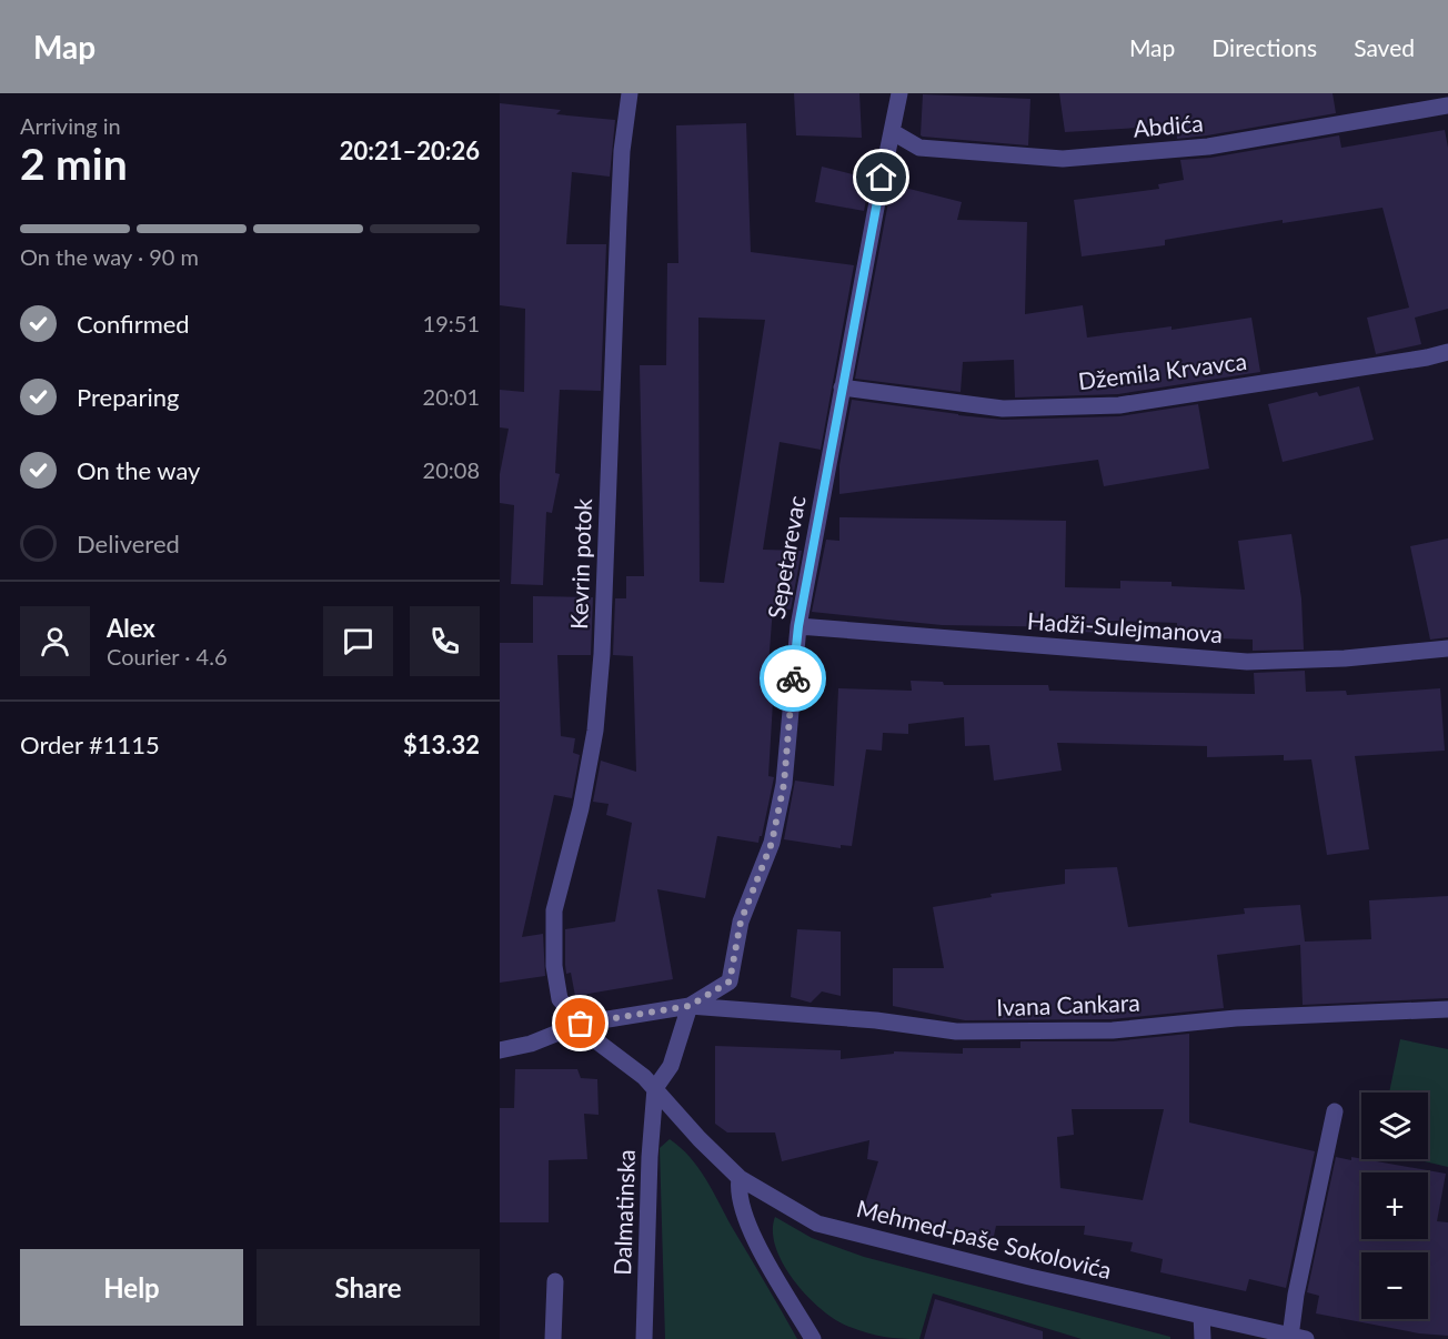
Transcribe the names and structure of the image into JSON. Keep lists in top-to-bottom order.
{
  "streets": {
    "street": [
      "Abdića",
      "Džemila Krvavca",
      "Sepetarevac",
      "Kevrin potok",
      "Hadži-Sulejmanova",
      "Ivana Cankara",
      "Dalmatinska",
      "Mehmed-paše Sokolovića"
    ]
  },
  "crossings": [
    ["Abdića", "Sepetarevac"],
    ["Džemila Krvavca", "Sepetarevac"],
    ["Sepetarevac", "Hadži-Sulejmanova"],
    ["Sepetarevac", "Ivana Cankara"],
    ["Kevrin potok", "Dalmatinska"],
    ["Kevrin potok", "Mehmed-paše Sokolovića"],
    ["Dalmatinska", "Mehmed-paše Sokolovića"]
  ],
  "page": {
    "header": "Map",
    "nav": ["Map", "Directions", "Saved"],
    "heading": ["2 min", "Arriving in", "20:21–20:26"],
    "panel": [
      "Alex",
      "Courier · 4.6",
      "Order #1115",
      "$13.32"
    ],
    "bar": "On the way · 90 m",
    "list": [
      ["Confirmed", "19:51"],
      ["Preparing", "20:01"],
      ["On the way", "20:08"],
      "Delivered"
    ],
    "map_buttons": ["+", "−"],
    "buttons": ["Help", "Share"]
  }
}
